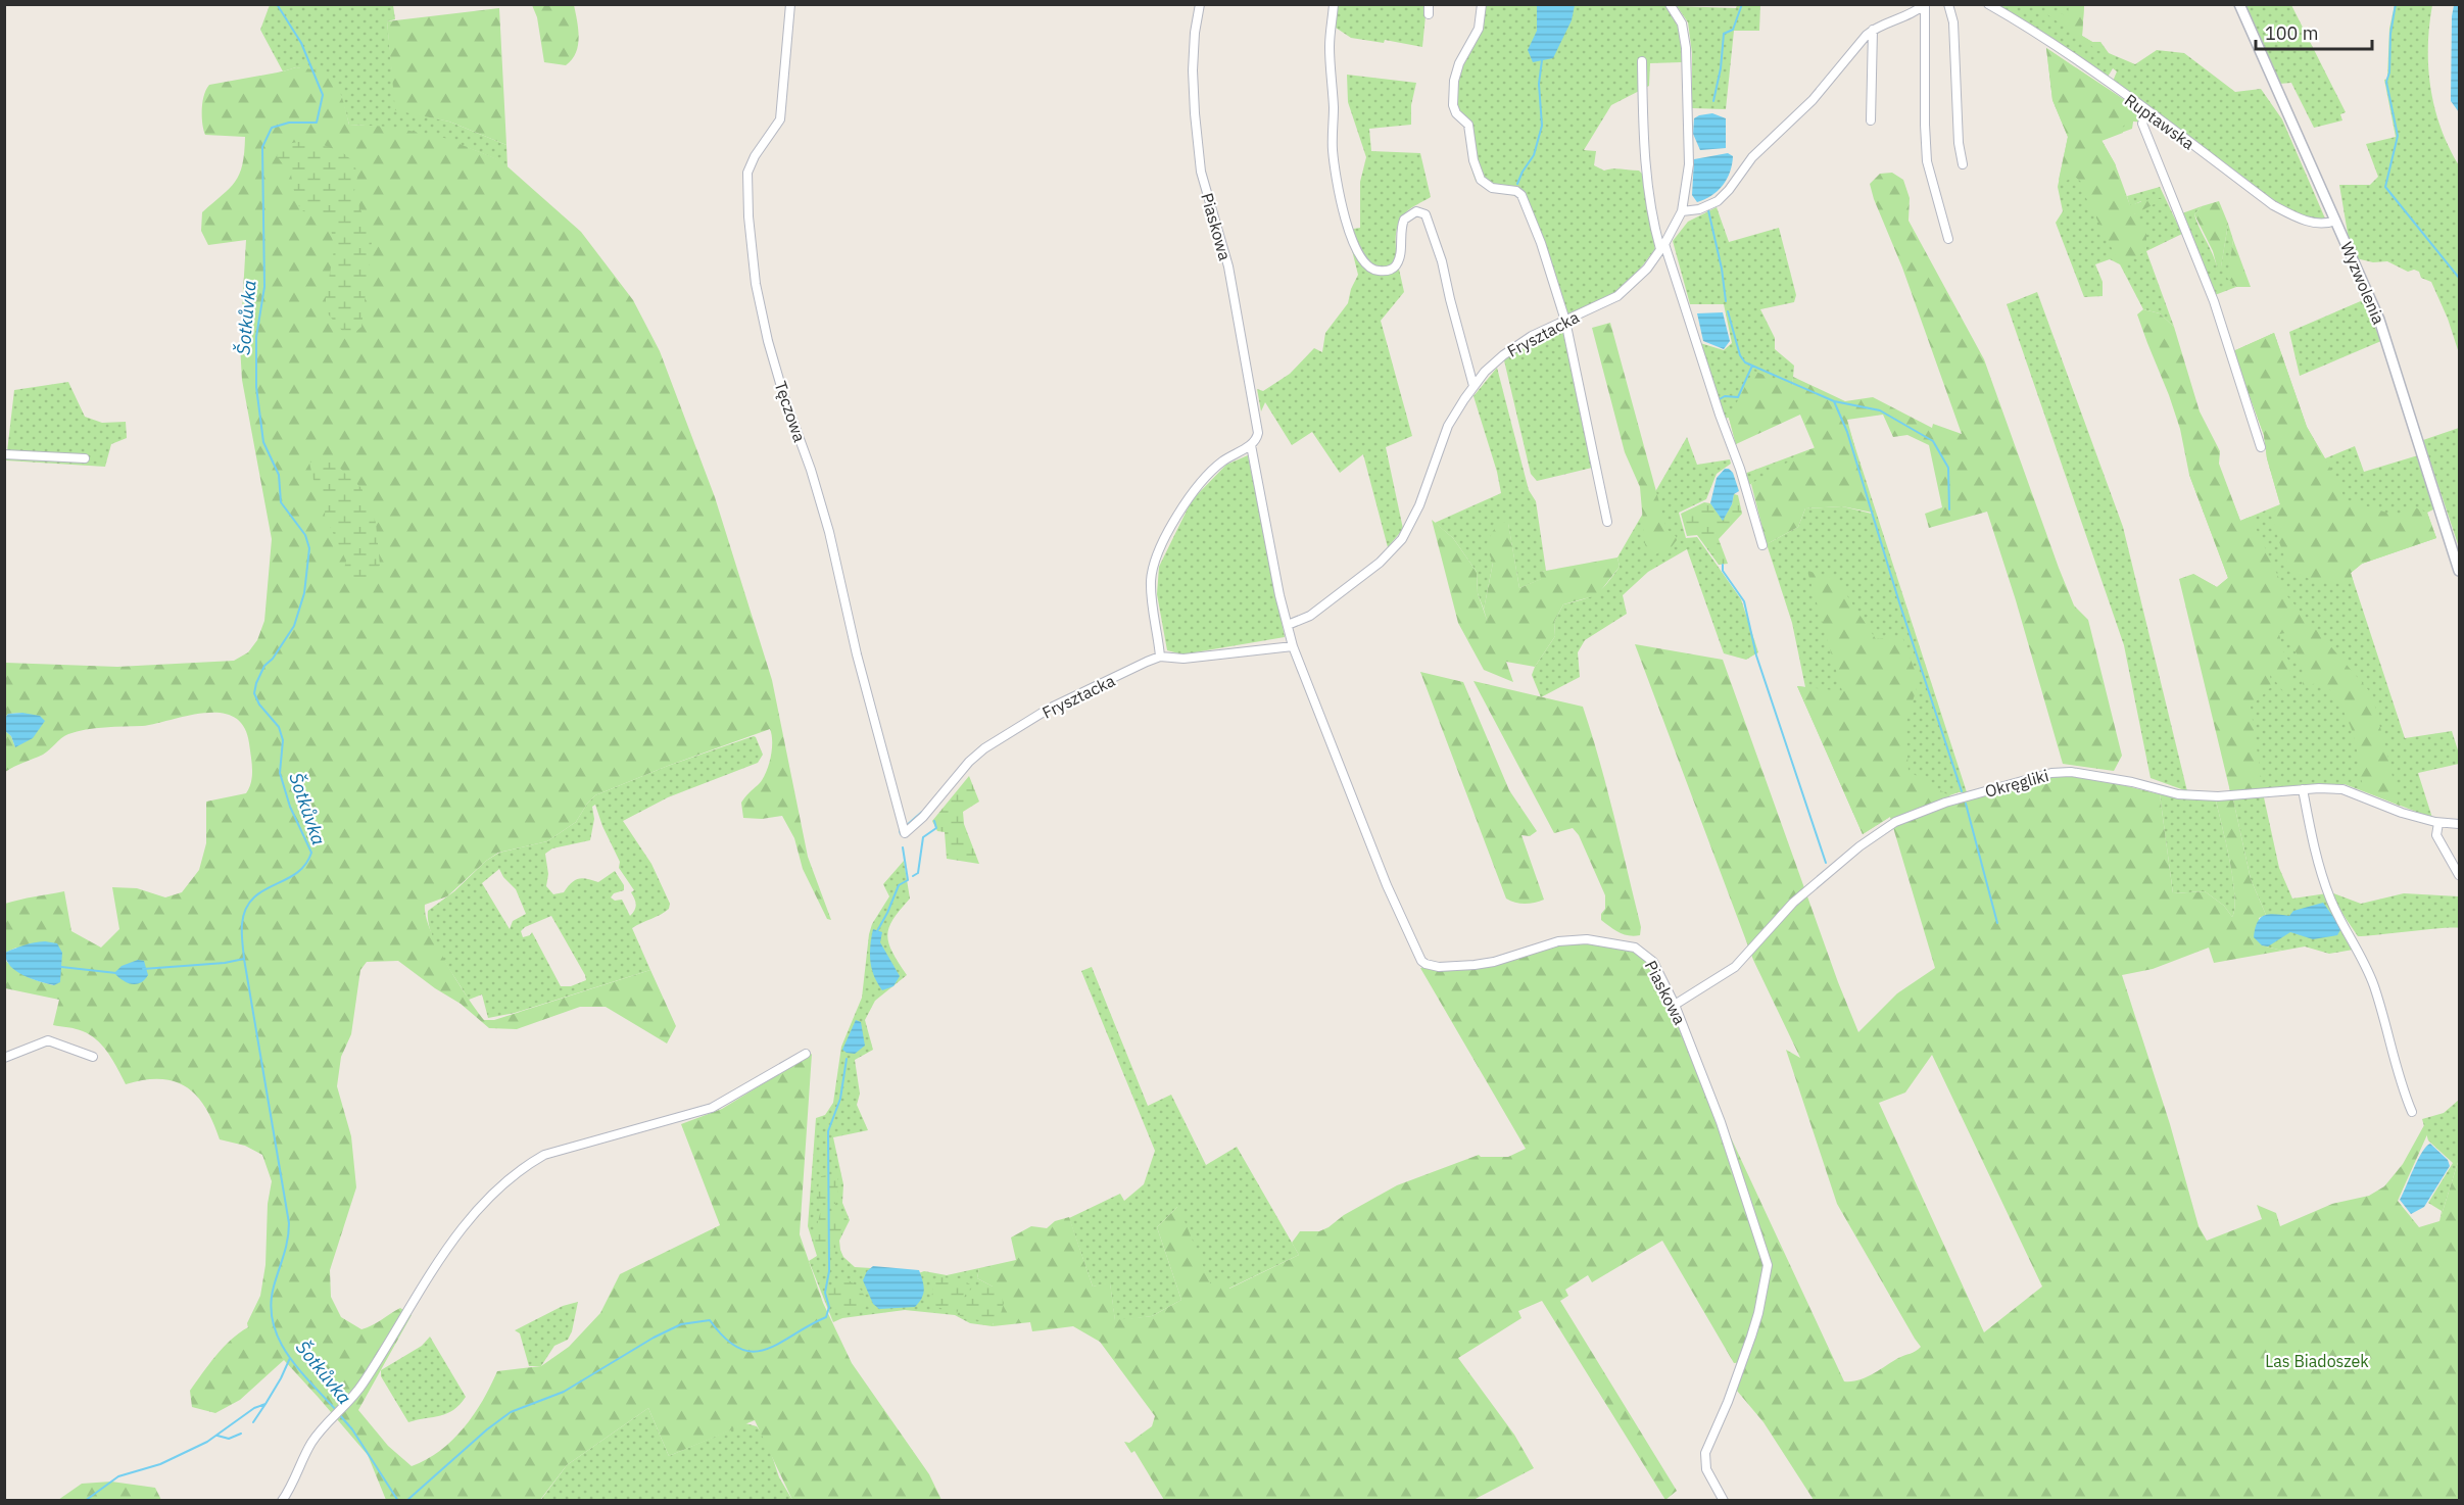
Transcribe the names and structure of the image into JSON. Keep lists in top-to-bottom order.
{
  "streets": {
    "street": [
      "Ruptawska",
      "Piaskowa",
      "Wyzwolenia",
      "Frysztacka",
      "Tęczowa",
      "Okręgliki"
    ]
  },
  "crossings": [
    ["Ruptawska", "Wyzwolenia"],
    ["Piaskowa", "Frysztacka"],
    ["Piaskowa", "Okręgliki"],
    ["Frysztacka", "Tęczowa"]
  ],
  "water": ["Šotkůvka"],
  "parks": ["Las Biadoszek"],
  "scale_bar": "100 m"
}
